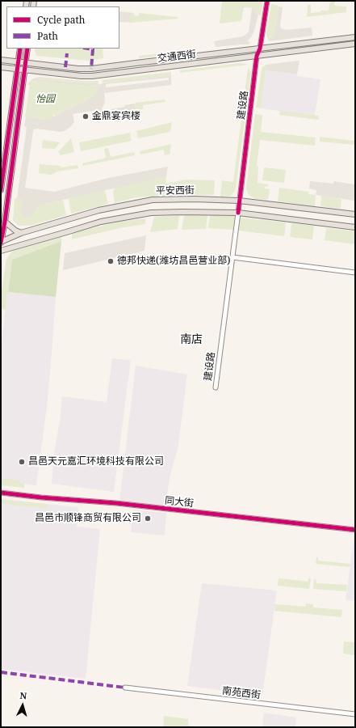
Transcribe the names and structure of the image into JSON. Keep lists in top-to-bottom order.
{
  "streets": {
    "main road": ["交通西街", "平安西街"],
    "street": ["建设路", "同大街", "南苑西街"]
  },
  "crossings": [
    ["交通西街", "建设路"],
    ["建设路", "平安西街"]
  ],
  "districts": ["南店"],
  "parks": ["怡园"],
  "places": [
    "金鼎宴宾楼",
    "德邦快递(潍坊昌邑营业部)",
    "昌邑天元嘉汇环境科技有限公司",
    "昌邑市顺锋商贸有限公司"
  ],
  "legend": ["Cycle path", "Path"],
  "north": "top"
}
